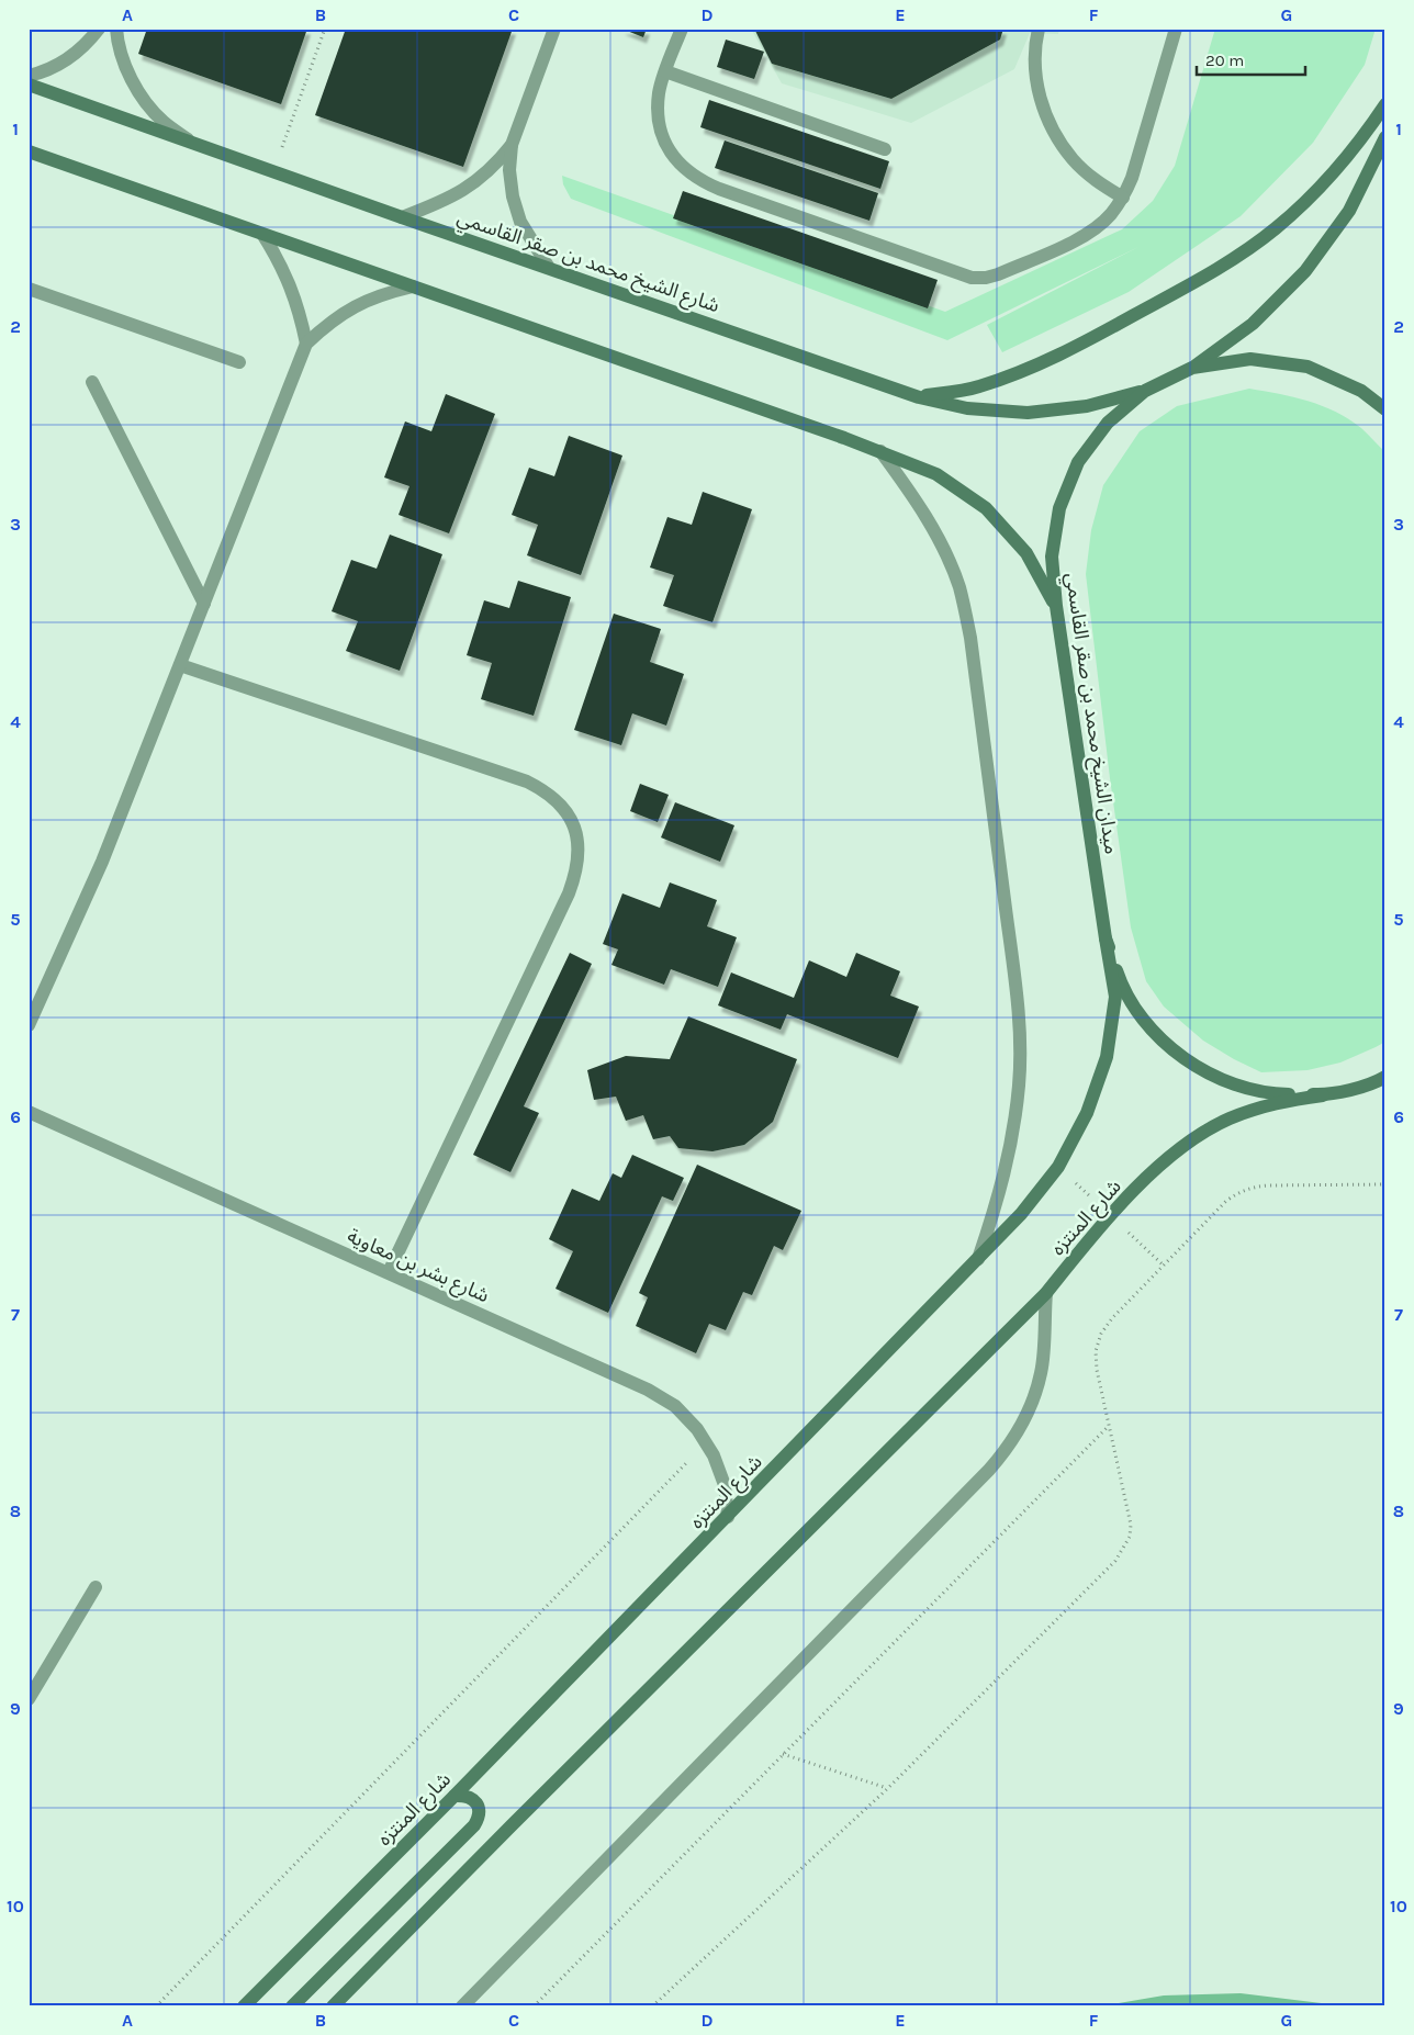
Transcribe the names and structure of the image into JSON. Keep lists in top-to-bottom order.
{
  "streets": {
    "main road": ["شارع الشيخ محمد بن صقر القاسمي", "ميدان الشيخ محمد بن صقر القاسمي", "شارع المنتزه"],
    "street": ["شارع بشر بن معاوية"]
  },
  "crossings": [
    ["شارع الشيخ محمد بن صقر القاسمي", "ميدان الشيخ محمد بن صقر القاسمي"],
    ["ميدان الشيخ محمد بن صقر القاسمي", "شارع المنتزه"],
    ["شارع المنتزه", "شارع بشر بن معاوية"]
  ],
  "scale_bar": "20 m",
  "grid": {
    "columns": [
      "A",
      "B",
      "C",
      "D",
      "E",
      "F",
      "G"
    ],
    "rows": [
      "1",
      "2",
      "3",
      "4",
      "5",
      "6",
      "7",
      "8",
      "9",
      "10"
    ]
  }
}
